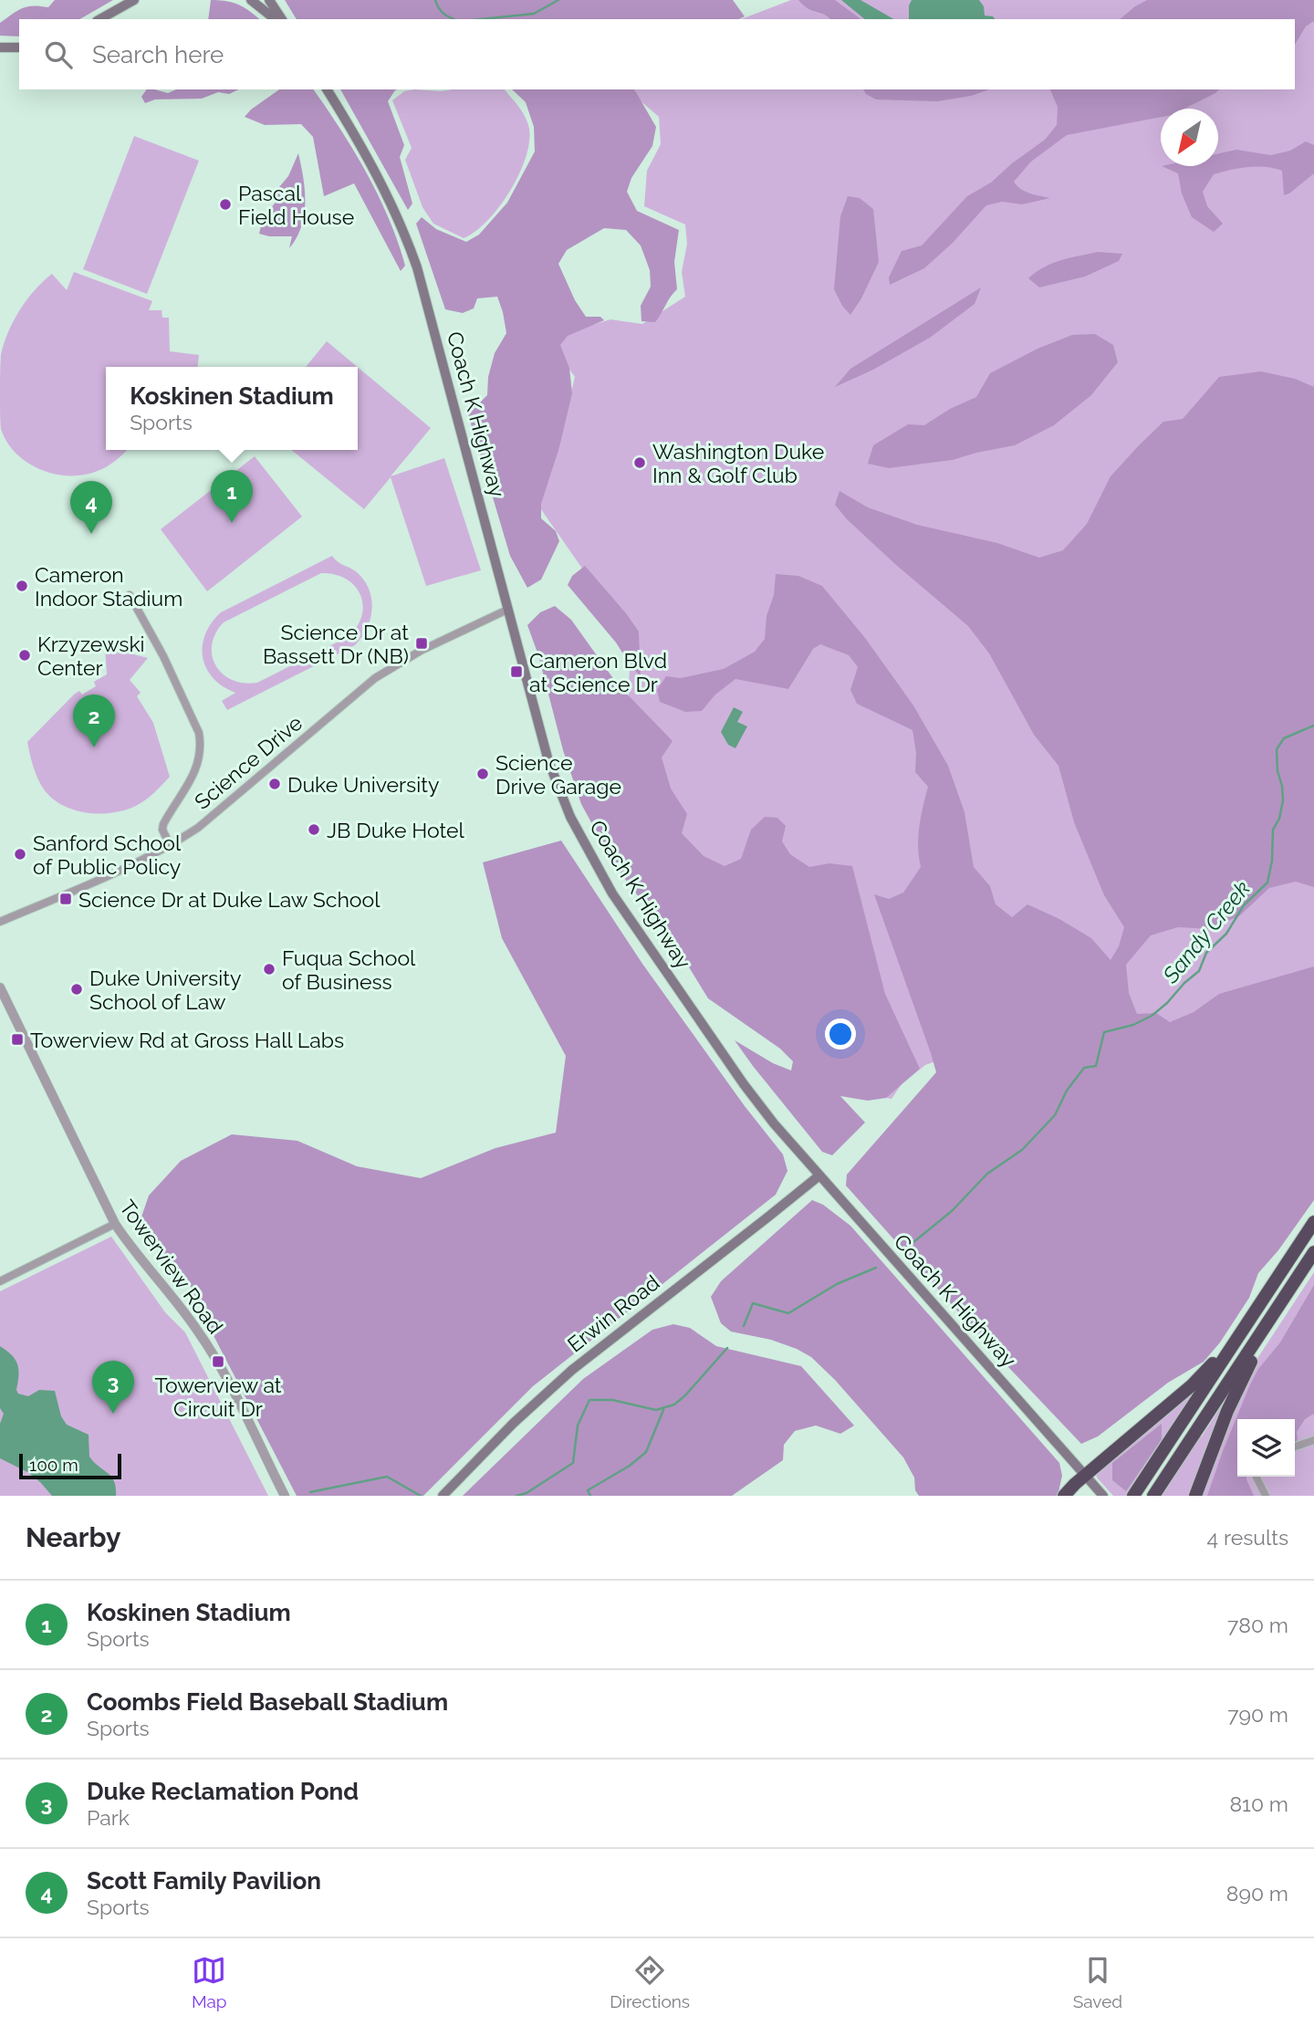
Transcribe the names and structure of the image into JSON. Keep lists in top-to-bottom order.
{
  "streets": {
    "main road": ["Coach K Highway", "Erwin Road"],
    "street": ["Science Drive", "Towerview Road"]
  },
  "crossings": [
    ["Coach K Highway", "Science Drive"],
    ["Coach K Highway", "Erwin Road"]
  ],
  "water": ["Sandy Creek"],
  "places": {
    "other": [
      "Pascal Field House",
      "Washington Duke Inn & Golf Club",
      "Cameron Indoor Stadium",
      "Krzyzewski Center",
      "Science Drive Garage",
      "Duke University",
      "JB Duke Hotel",
      "Sanford School of Public Policy",
      "Fuqua School of Business",
      "Duke University School of Law"
    ],
    "transit": [
      "Science Dr at Bassett Dr (NB)",
      "Cameron Blvd at Science Dr",
      "Science Dr at Duke Law School",
      "Towerview Rd at Gross Hall Labs",
      "Towerview at Circuit Dr"
    ]
  },
  "scale_bar": "100 m",
  "north": "bottom left",
  "page": {
    "search": "Search here",
    "popup": ["Koskinen Stadium", "Sports"],
    "pins": [
      "1",
      "4",
      "2",
      "3"
    ],
    "scale": "100 m",
    "heading": ["Nearby", "4 results"],
    "list": [
      {
        "mark": "1",
        "name": "Koskinen Stadium",
        "note": "Sports",
        "value": "780 m"
      },
      {
        "mark": "2",
        "name": "Coombs Field Baseball Stadium",
        "note": "Sports",
        "value": "790 m"
      },
      {
        "mark": "3",
        "name": "Duke Reclamation Pond",
        "note": "Park",
        "value": "810 m"
      },
      {
        "mark": "4",
        "name": "Scott Family Pavilion",
        "note": "Sports",
        "value": "890 m"
      }
    ],
    "nav": ["Map", "Directions", "Saved"]
  }
}
